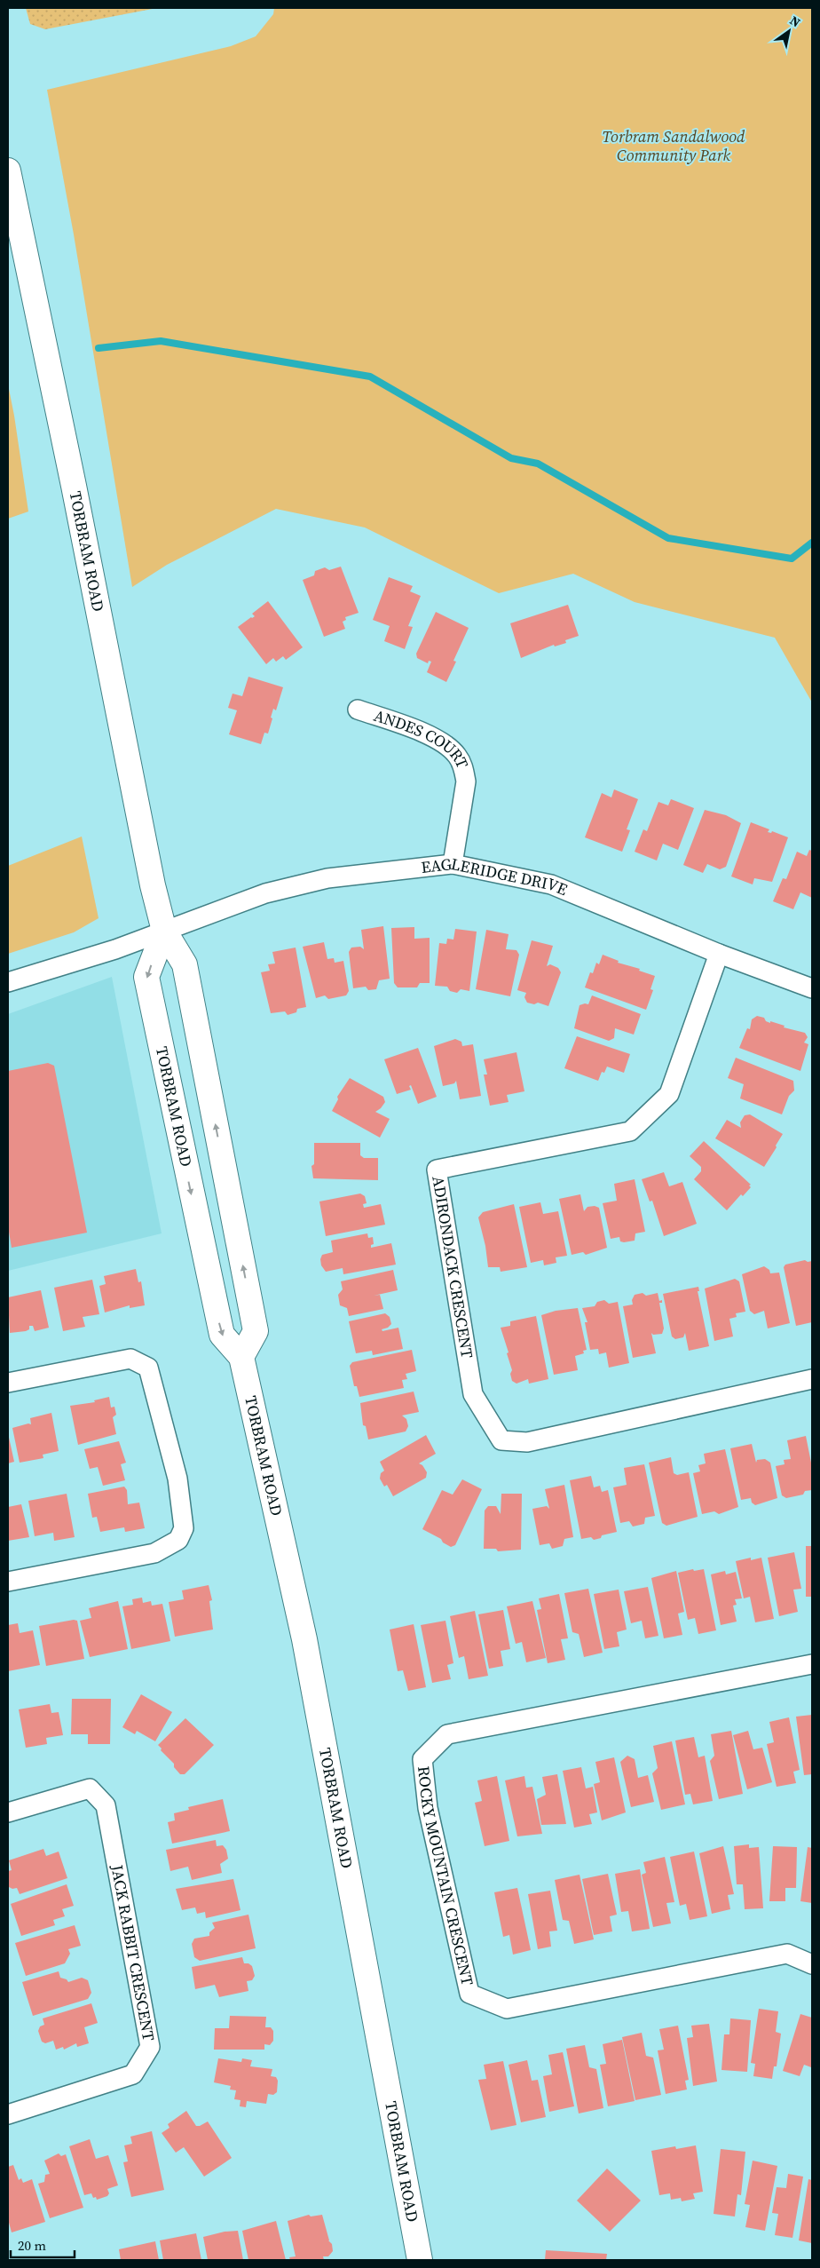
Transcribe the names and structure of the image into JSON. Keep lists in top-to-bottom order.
{
  "streets": {
    "main road": ["TORBRAM ROAD"],
    "street": [
      "ANDES COURT",
      "EAGLERIDGE DRIVE",
      "ADIRONDACK CRESCENT",
      "ROCKY MOUNTAIN CRESCENT",
      "JACK RABBIT CRESCENT"
    ]
  },
  "crossings": [
    ["TORBRAM ROAD", "EAGLERIDGE DRIVE"],
    ["ANDES COURT", "EAGLERIDGE DRIVE"],
    ["EAGLERIDGE DRIVE", "ADIRONDACK CRESCENT"]
  ],
  "parks": ["Torbram Sandalwood Community Park"],
  "scale_bar": "20 m",
  "north": "top right"
}
